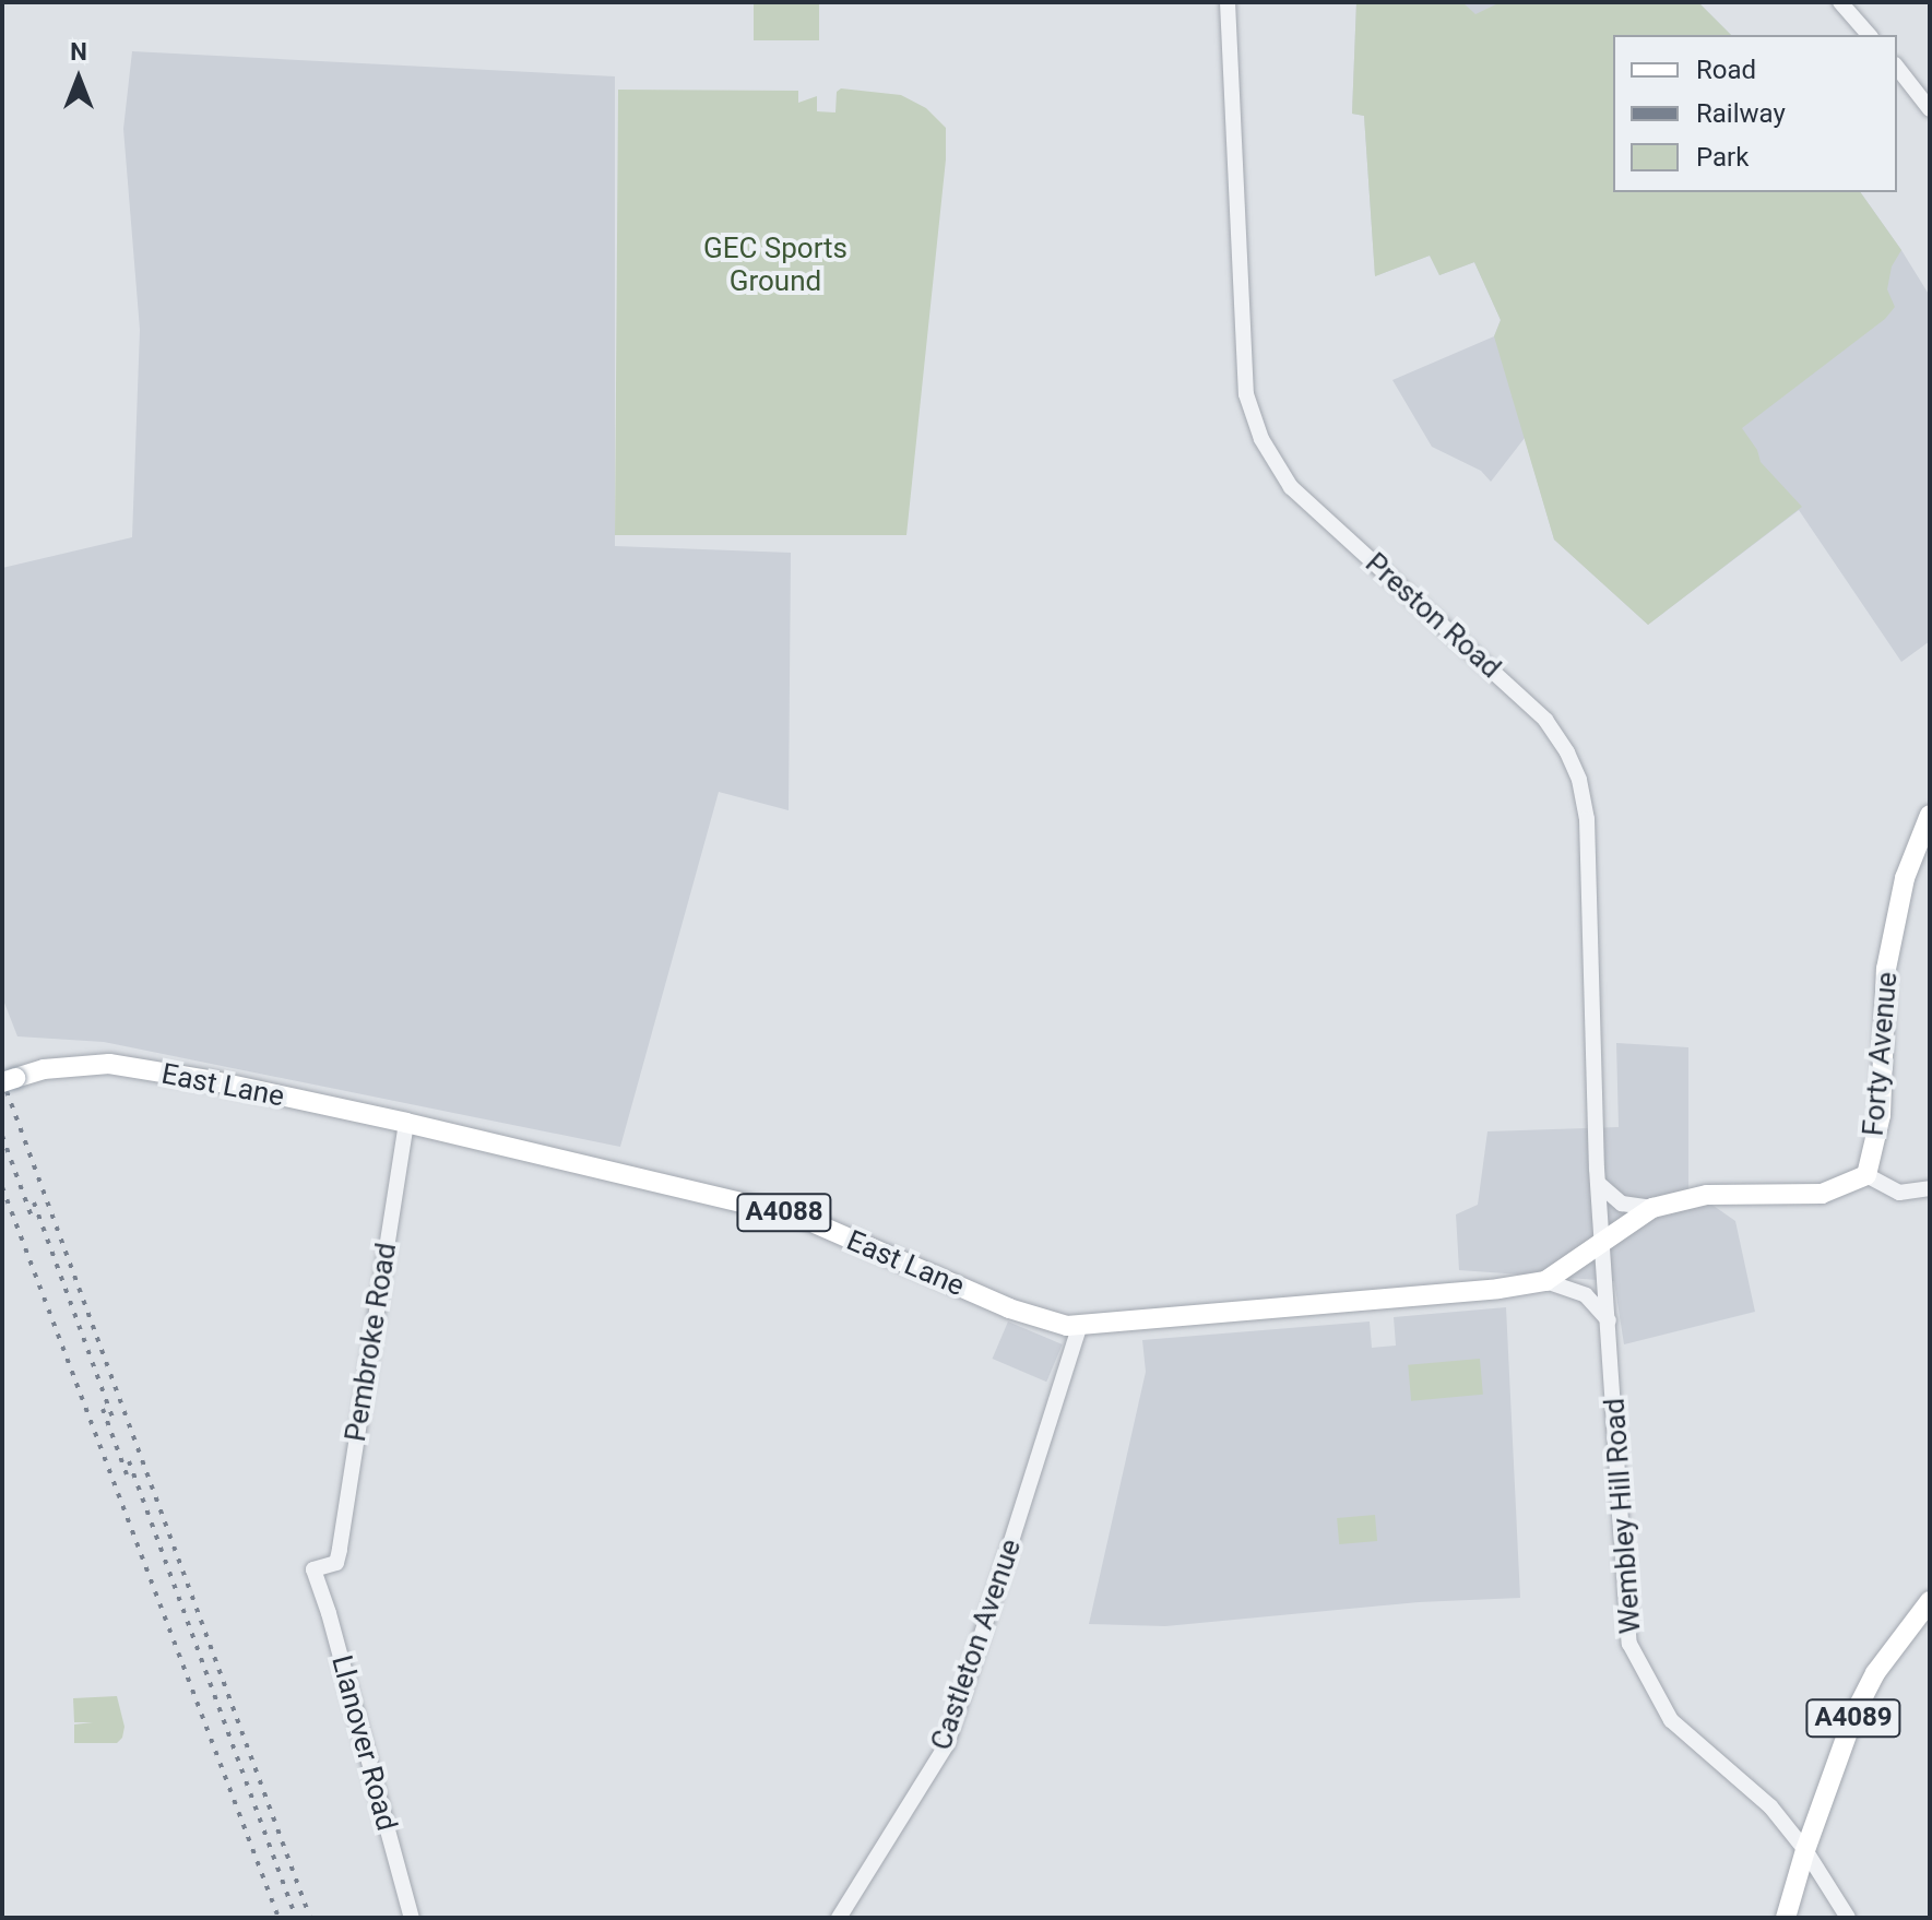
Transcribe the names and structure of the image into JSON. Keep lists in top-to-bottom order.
{
  "streets": {
    "main road": [
      "Forty Avenue",
      "East Lane",
      "A4088",
      "A4089"
    ],
    "street": [
      "Preston Road",
      "Pembroke Road",
      "Wembley Hill Road",
      "Castleton Avenue",
      "Llanover Road"
    ]
  },
  "crossings": [
    ["Preston Road", "Forty Avenue"],
    ["Preston Road", "East Lane"],
    ["Preston Road", "Wembley Hill Road"],
    ["Forty Avenue", "East Lane"],
    ["Forty Avenue", "Wembley Hill Road"],
    ["East Lane", "Pembroke Road"],
    ["East Lane", "Wembley Hill Road"],
    ["East Lane", "Castleton Avenue"],
    ["Pembroke Road", "Llanover Road"],
    ["Wembley Hill Road", "A4089"]
  ],
  "parks": ["GEC Sports Ground"],
  "legend": ["Road", "Railway", "Park"],
  "north": "top"
}
